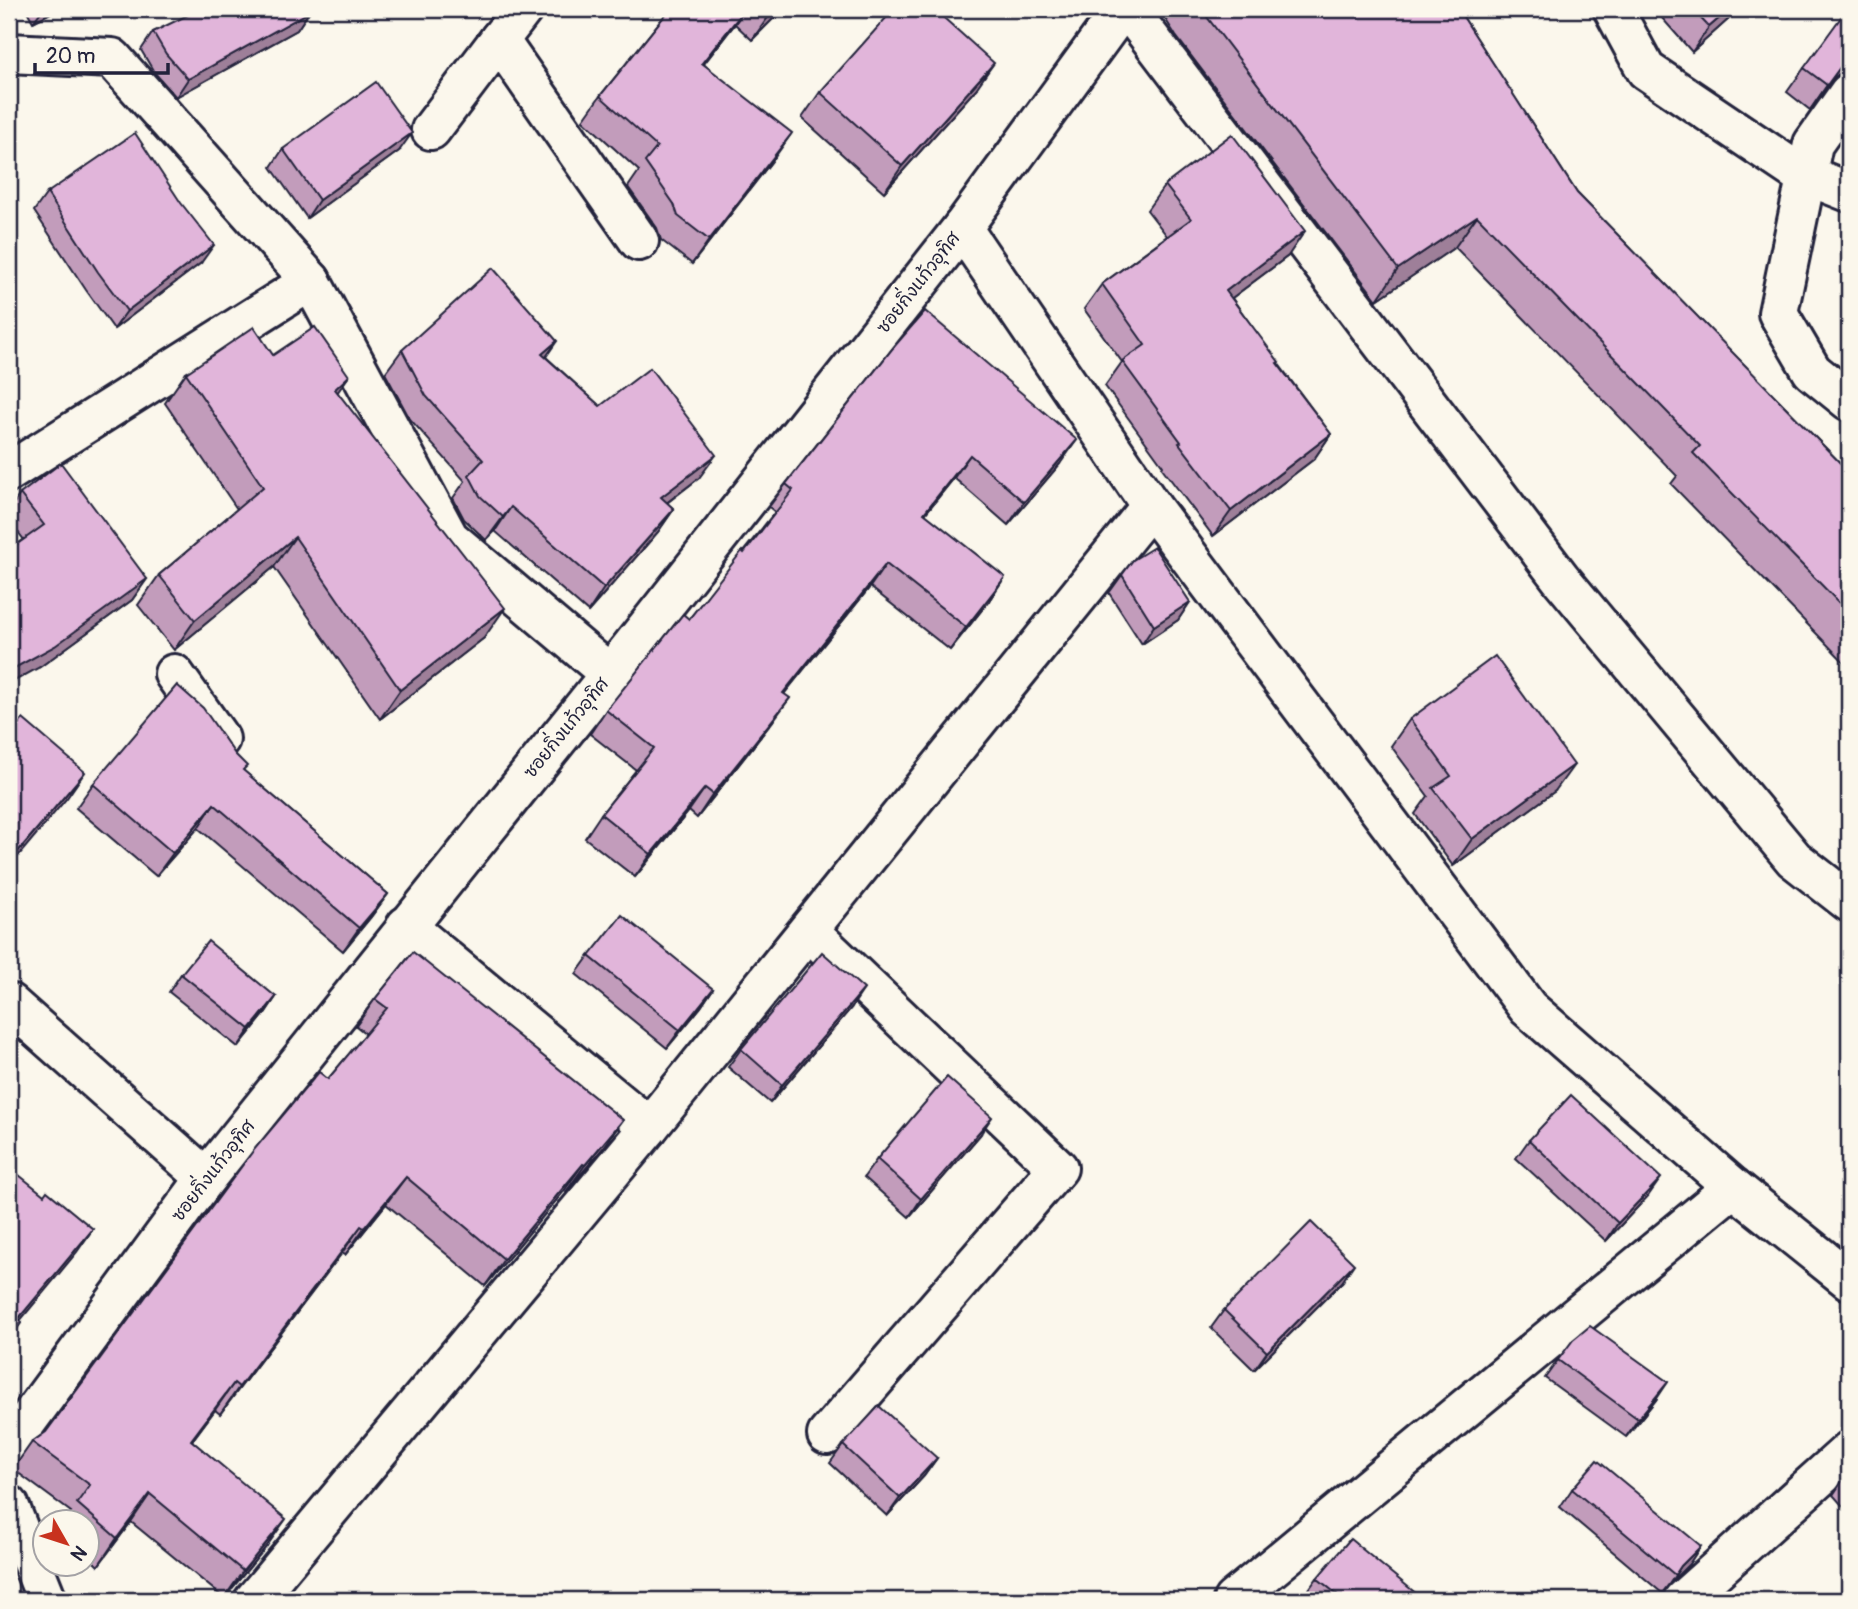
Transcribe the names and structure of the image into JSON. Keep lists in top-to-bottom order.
{
  "streets": {
    "street": ["ซอยกิ่งแก้วอุทิศ"]
  },
  "scale_bar": "20 m",
  "north": "bottom right"
}
